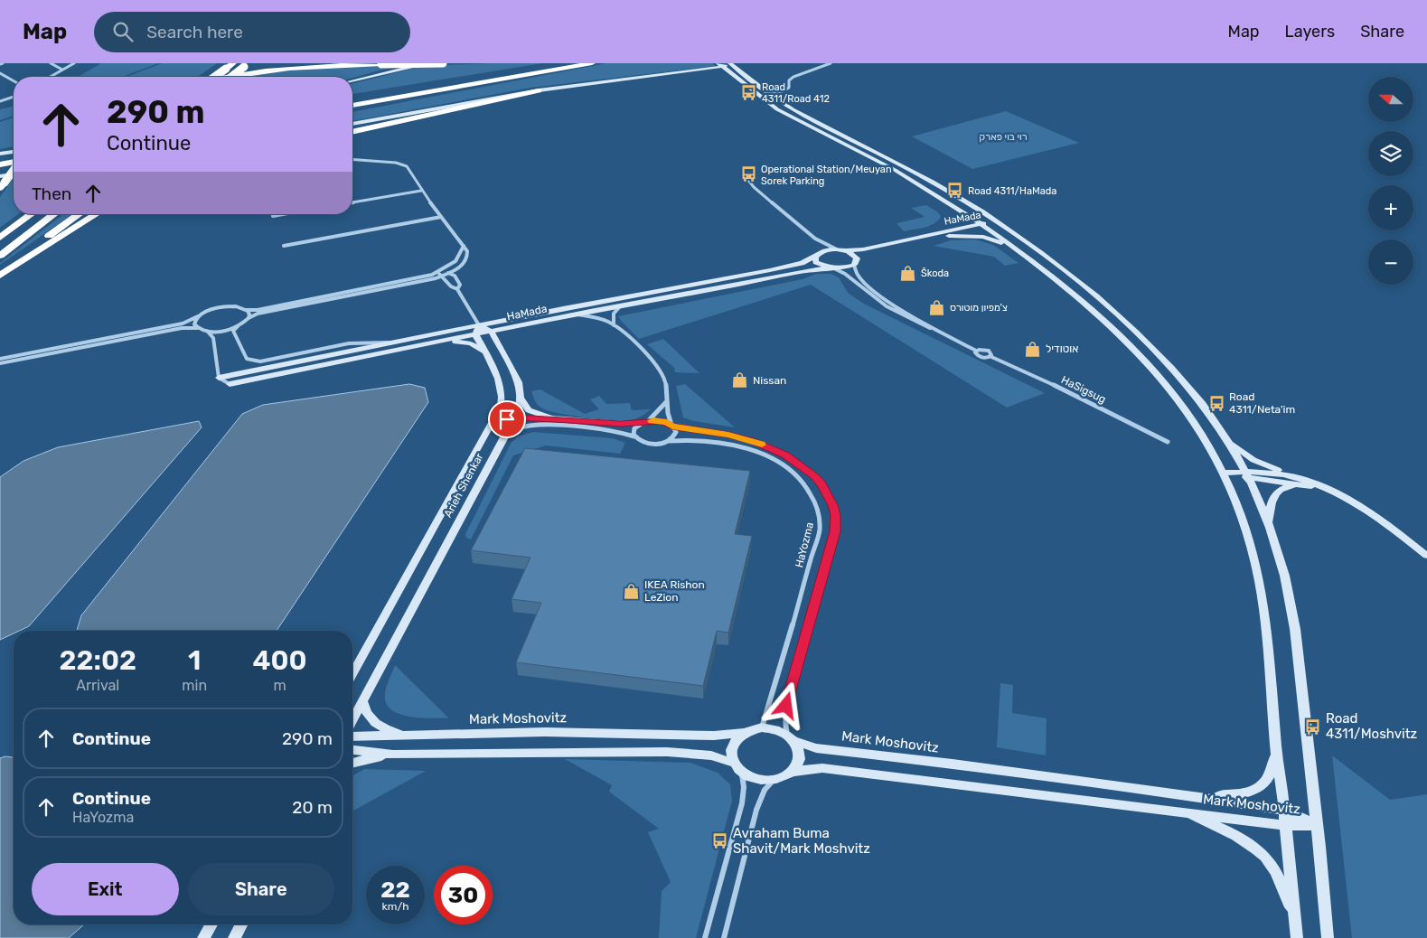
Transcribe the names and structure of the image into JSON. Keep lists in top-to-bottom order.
{
  "streets": {
    "main road": ["HaMada", "Arieh Shenkar", "Mark Moshovitz"],
    "street": ["HaSigsug", "HaYozma"]
  },
  "crossings": [
    ["HaMada", "Arieh Shenkar"],
    ["HaYozma", "Mark Moshovitz"]
  ],
  "parks": ["רוי בוי פארק"],
  "places": {
    "bus stop": [
      "Road 4311/Road 412",
      "Operational Station/Meuyan Sorek Parking",
      "Road 4311/HaMada",
      "Road 4311/Neta'im",
      "Road 4311/Moshvitz",
      "Avraham Buma Shavit/Mark Moshvitz"
    ],
    "shop": [
      "Škoda",
      "צ'מפיון מוטורס",
      "אוטודיל",
      "Nissan",
      "IKEA Rishon LeZion"
    ]
  },
  "north": "left",
  "page": {
    "header": "Map",
    "search": "Search here",
    "nav": ["Map", "Layers", "Share"],
    "map_buttons": ["+", "−"],
    "turn": ["290 m", "Continue"],
    "then": "Then",
    "eta": [
      "22:02",
      "Arrival",
      "1",
      "min",
      "400",
      "m"
    ],
    "list": [
      {
        "name": "Continue",
        "value": "290 m"
      },
      {
        "name": "Continue",
        "note": "HaYozma",
        "value": "20 m"
      }
    ],
    "buttons": ["Exit", "Share"],
    "speed": "22 km/h",
    "limit": "30"
  }
}
